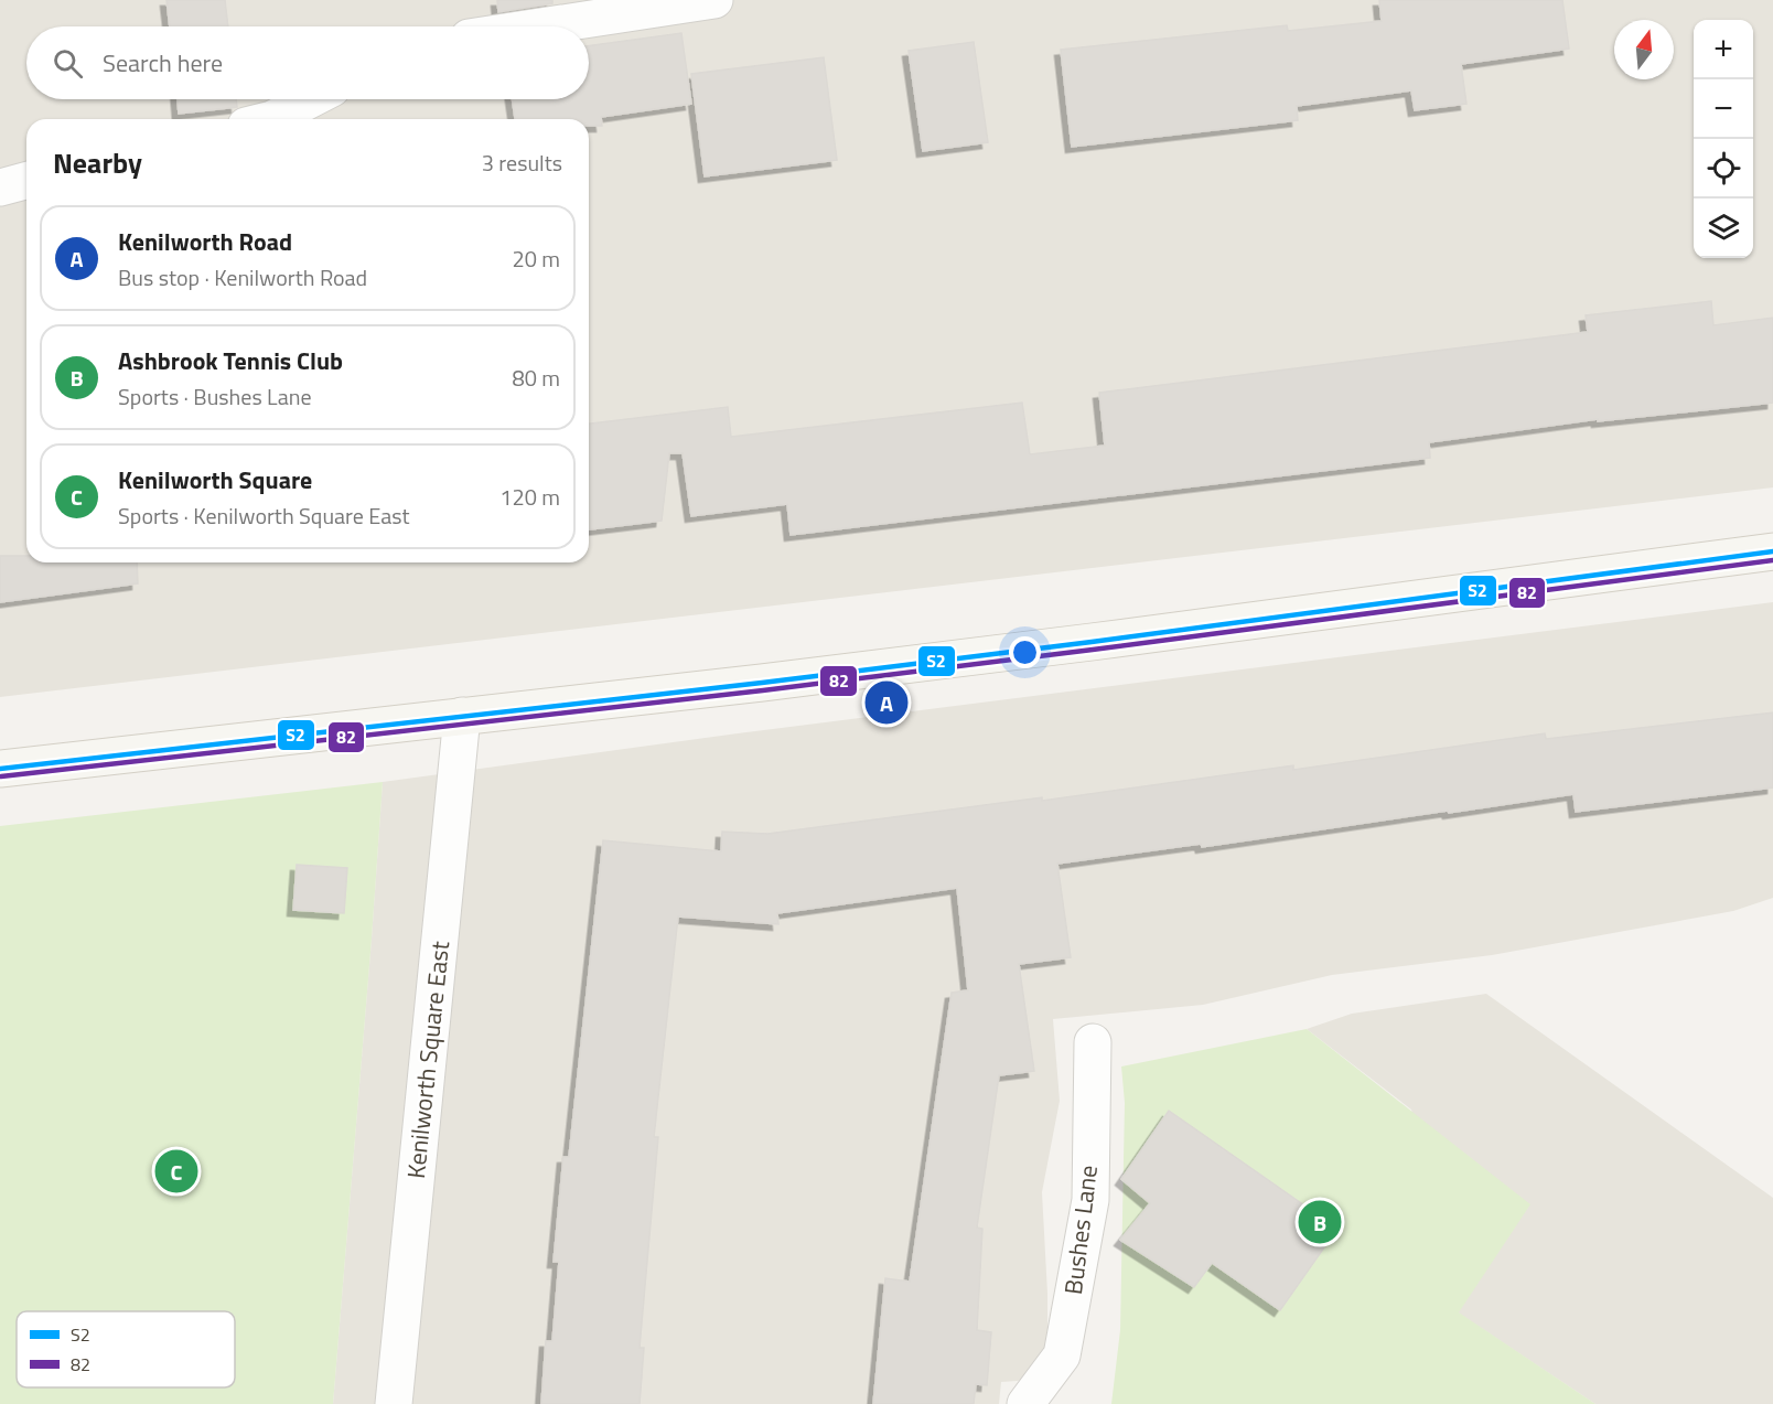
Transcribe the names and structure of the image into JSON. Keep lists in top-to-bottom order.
{
  "streets": {
    "street": ["Kenilworth Square East", "Bushes Lane"]
  },
  "lines": ["transit line S2", "transit line 82"],
  "legend": ["S2", "82"],
  "north": "top",
  "page": {
    "map_buttons": ["+", "−"],
    "search": "Search here",
    "heading": ["Nearby", "3 results"],
    "list": [
      {
        "mark": "A",
        "name": "Kenilworth Road",
        "note": "Bus stop · Kenilworth Road",
        "value": "20 m"
      },
      {
        "mark": "B",
        "name": "Ashbrook Tennis Club",
        "note": "Sports · Bushes Lane",
        "value": "80 m"
      },
      {
        "mark": "C",
        "name": "Kenilworth Square",
        "note": "Sports · Kenilworth Square East",
        "value": "120 m"
      }
    ],
    "pins": ["A", "C", "B"]
  }
}
